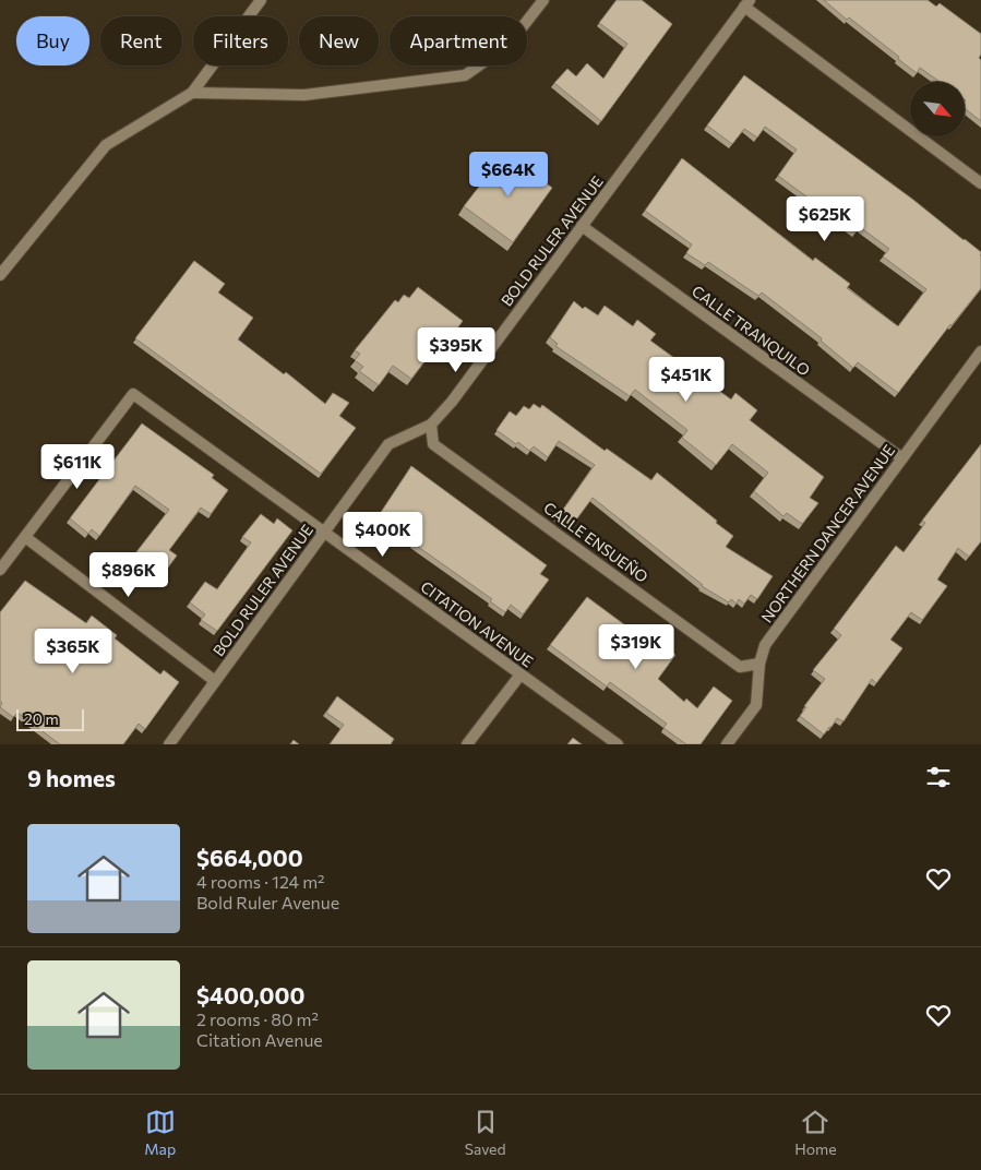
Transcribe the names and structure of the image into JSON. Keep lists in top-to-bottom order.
{
  "streets": {
    "street": [
      "BOLD RULER AVENUE",
      "CALLE TRANQUILO",
      "NORTHERN DANCER AVENUE",
      "CALLE ENSUEÑO",
      "CITATION AVENUE"
    ]
  },
  "crossings": [
    ["BOLD RULER AVENUE", "CALLE TRANQUILO"],
    ["BOLD RULER AVENUE", "CALLE ENSUEÑO"],
    ["BOLD RULER AVENUE", "CITATION AVENUE"],
    ["CALLE TRANQUILO", "NORTHERN DANCER AVENUE"],
    ["NORTHERN DANCER AVENUE", "CALLE ENSUEÑO"]
  ],
  "scale_bar": "20 m",
  "north": "bottom right",
  "page": {
    "chip": [
      "Buy",
      "Rent",
      "Filters",
      "New",
      "Apartment"
    ],
    "price": [
      "$664K",
      "$625K",
      "$395K",
      "$451K",
      "$611K",
      "$400K",
      "$896K",
      "$319K",
      "$365K"
    ],
    "scale": "20 m",
    "heading": "9 homes",
    "list": [
      {
        "name": "$664,000",
        "note": "4 rooms · 124 m² · Bold Ruler Avenue"
      },
      {
        "name": "$400,000",
        "note": "2 rooms · 80 m² · Citation Avenue"
      }
    ],
    "tabs": ["Map", "Saved", "Home"]
  }
}
